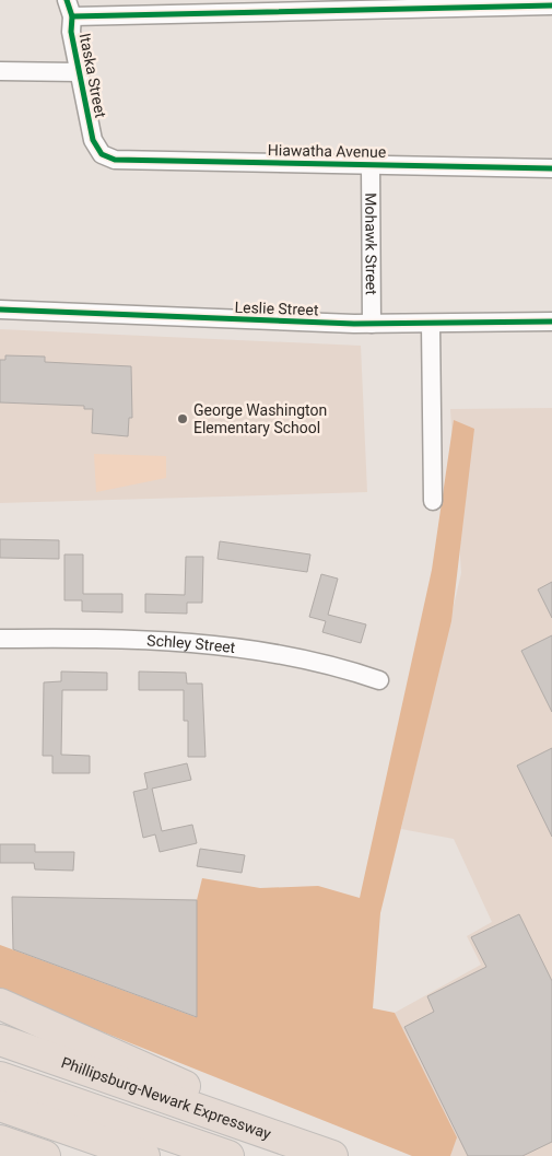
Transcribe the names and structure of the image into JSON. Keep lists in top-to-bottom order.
{
  "streets": {
    "highway": ["Phillipsburg-Newark Expressway"],
    "street": [
      "Itaska Street",
      "Hiawatha Avenue",
      "Mohawk Street",
      "Leslie Street",
      "Schley Street"
    ]
  },
  "crossings": [
    ["Itaska Street", "Hiawatha Avenue"],
    ["Hiawatha Avenue", "Mohawk Street"],
    ["Mohawk Street", "Leslie Street"]
  ],
  "places": ["George Washington Elementary School"]
}
